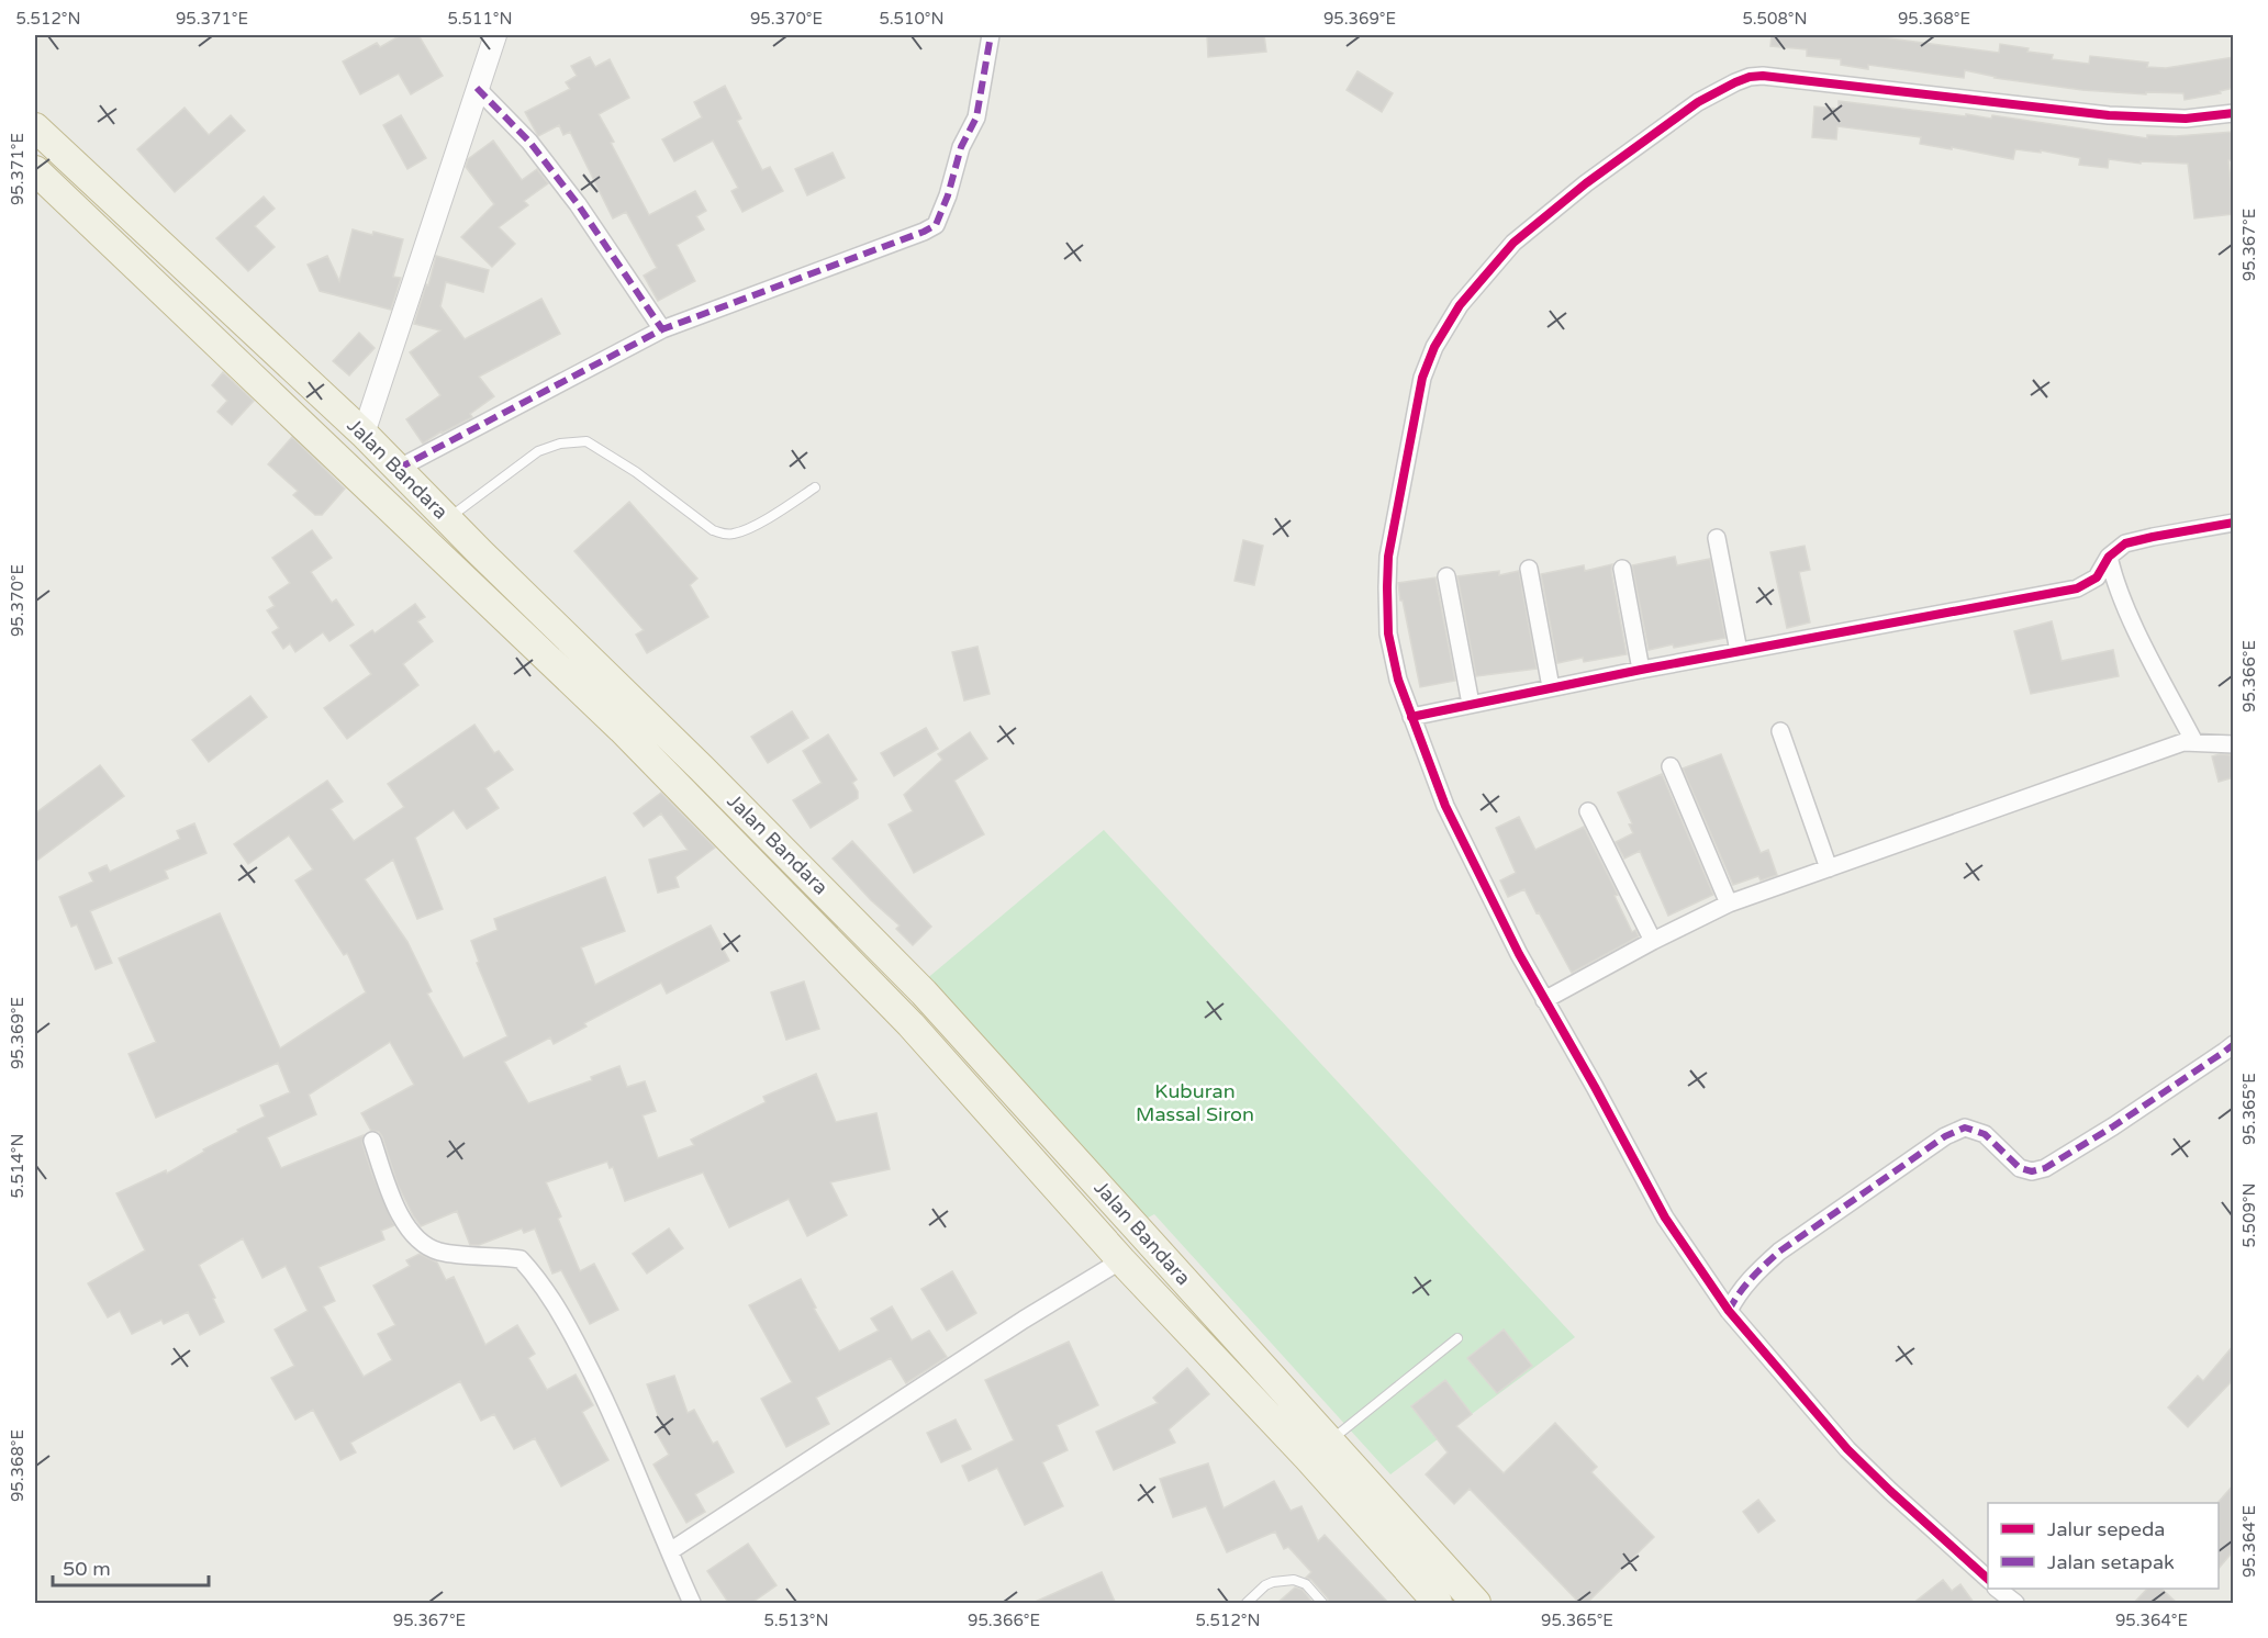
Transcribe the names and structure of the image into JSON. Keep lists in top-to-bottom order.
{
  "streets": {
    "highway": ["Jalan Bandara"]
  },
  "parks": ["Kuburan Massal Siron"],
  "legend": ["Jalur sepeda", "Jalan setapak"],
  "scale_bar": "50 m",
  "coordinates": [
    "5.512°N",
    "95.371°E",
    "5.511°N",
    "95.370°E",
    "5.510°N",
    "95.369°E",
    "5.508°N",
    "95.368°E",
    "95.367°E",
    "95.366°E",
    "95.365°E",
    "5.514°N",
    "5.509°N",
    "95.364°E",
    "5.513°N"
  ]
}
